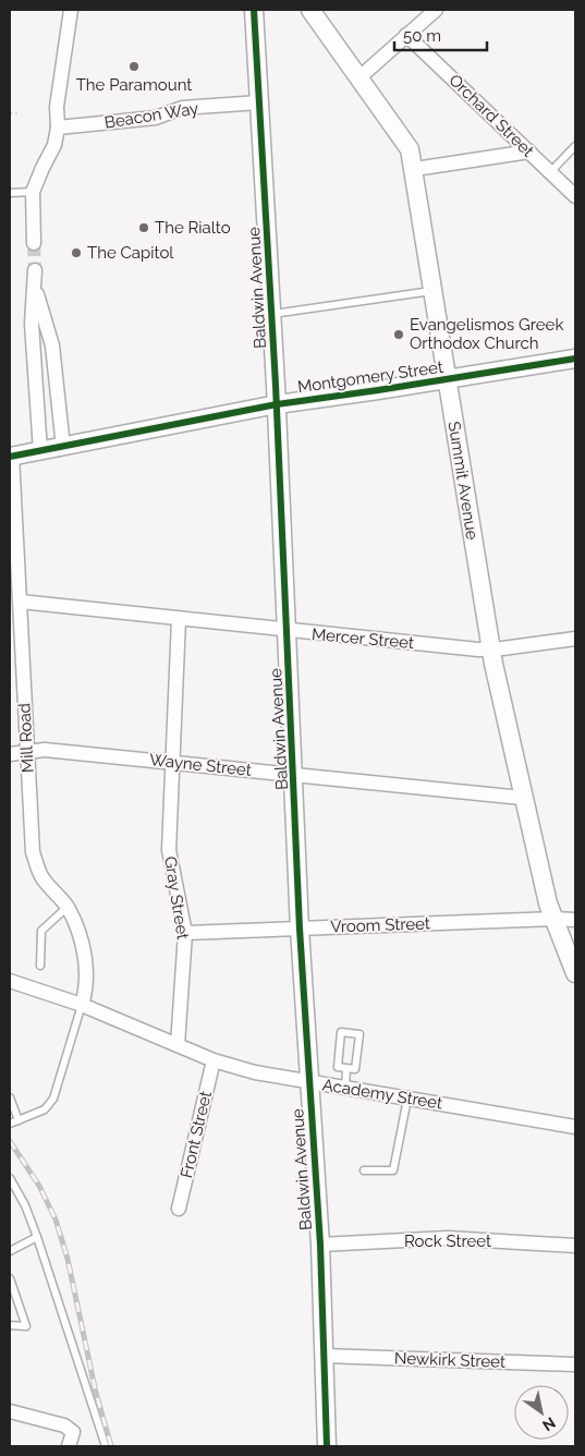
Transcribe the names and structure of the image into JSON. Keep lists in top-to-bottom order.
{
  "streets": {
    "main road": ["Baldwin Avenue", "Montgomery Street", "Summit Avenue"],
    "street": [
      "Beacon Way",
      "Orchard Street",
      "Mercer Street",
      "Mill Road",
      "Wayne Street",
      "Gray Street",
      "Vroom Street",
      "Academy Street",
      "Front Street",
      "Rock Street",
      "Newkirk Street"
    ]
  },
  "crossings": [
    ["Beacon Way", "Baldwin Avenue"],
    ["Baldwin Avenue", "Montgomery Street"],
    ["Baldwin Avenue", "Mercer Street"],
    ["Baldwin Avenue", "Wayne Street"],
    ["Baldwin Avenue", "Vroom Street"],
    ["Baldwin Avenue", "Academy Street"],
    ["Baldwin Avenue", "Rock Street"],
    ["Baldwin Avenue", "Newkirk Street"],
    ["Montgomery Street", "Summit Avenue"],
    ["Montgomery Street", "Mill Road"],
    ["Summit Avenue", "Mercer Street"],
    ["Summit Avenue", "Wayne Street"],
    ["Summit Avenue", "Vroom Street"],
    ["Mercer Street", "Mill Road"],
    ["Mercer Street", "Gray Street"],
    ["Mill Road", "Wayne Street"],
    ["Mill Road", "Academy Street"],
    ["Wayne Street", "Gray Street"],
    ["Gray Street", "Vroom Street"],
    ["Gray Street", "Academy Street"],
    ["Academy Street", "Front Street"]
  ],
  "places": [
    "The Paramount",
    "The Rialto",
    "The Capitol",
    "Evangelismos Greek Orthodox Church"
  ],
  "scale_bar": "50 m",
  "north": "bottom right"
}
